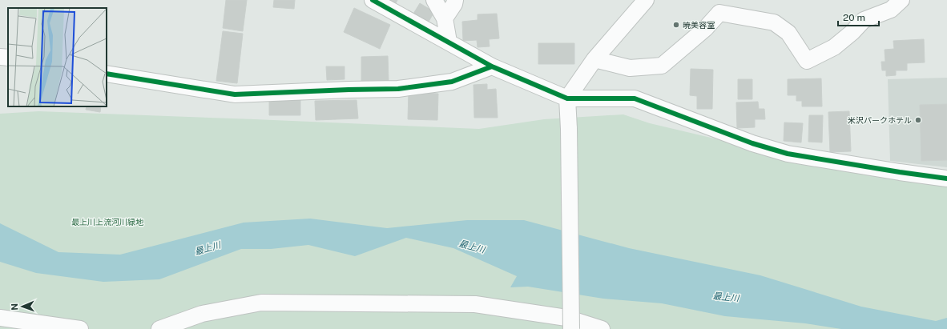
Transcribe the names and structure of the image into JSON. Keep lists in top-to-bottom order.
{
  "water": ["最上川"],
  "parks": ["最上川上流河川緑地"],
  "places": ["暁美容室", "米沢パークホテル"],
  "scale_bar": "20 m",
  "north": "left"
}
